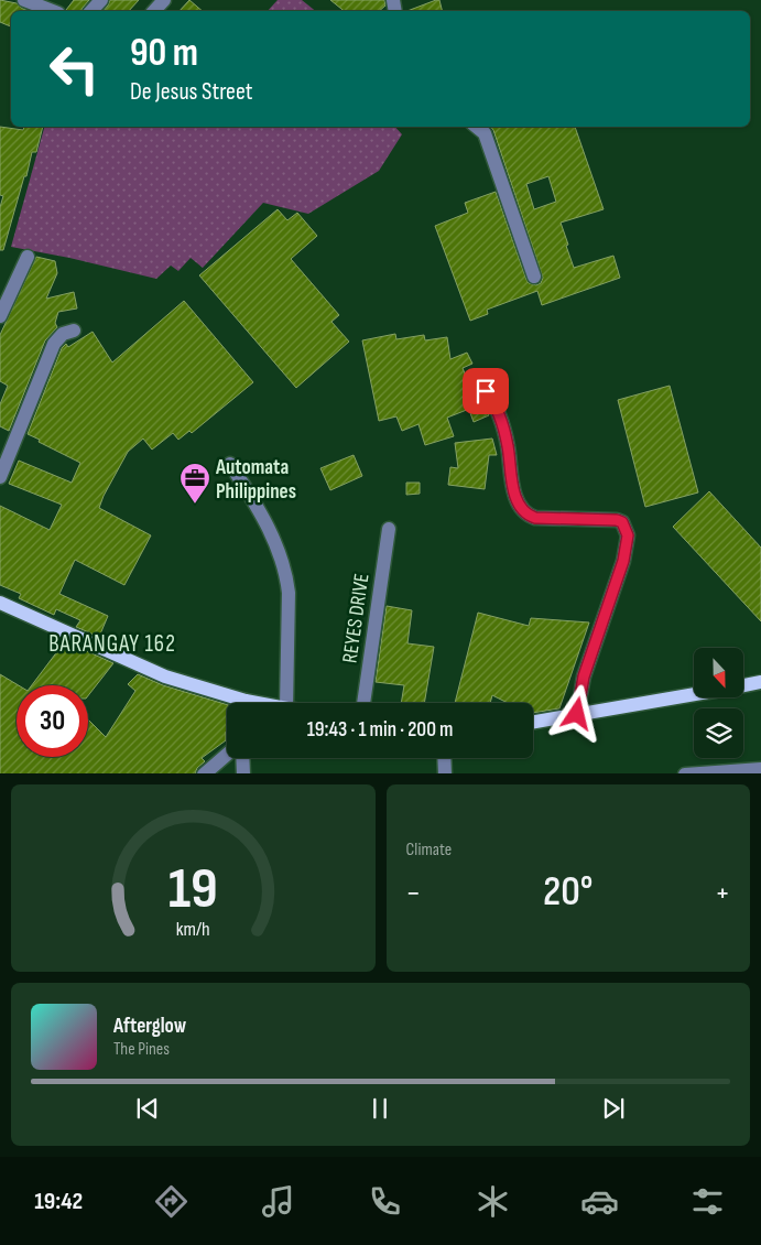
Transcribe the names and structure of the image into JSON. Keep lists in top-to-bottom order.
{
  "streets": {
    "street": ["REYES DRIVE"]
  },
  "districts": ["BARANGAY 162"],
  "places": {
    "office": ["Automata Philippines"]
  },
  "north": "bottom",
  "page": {
    "turn": ["90 m", "De Jesus Street"],
    "limit": "30",
    "trip": "19:43 · 1 min · 200 m",
    "tile": "Climate",
    "heat": ["−", "20°", "+"],
    "song": ["Afterglow", "The Pines"],
    "tabs": "19:42",
    "gauge": ["19", "km/h"]
  }
}
